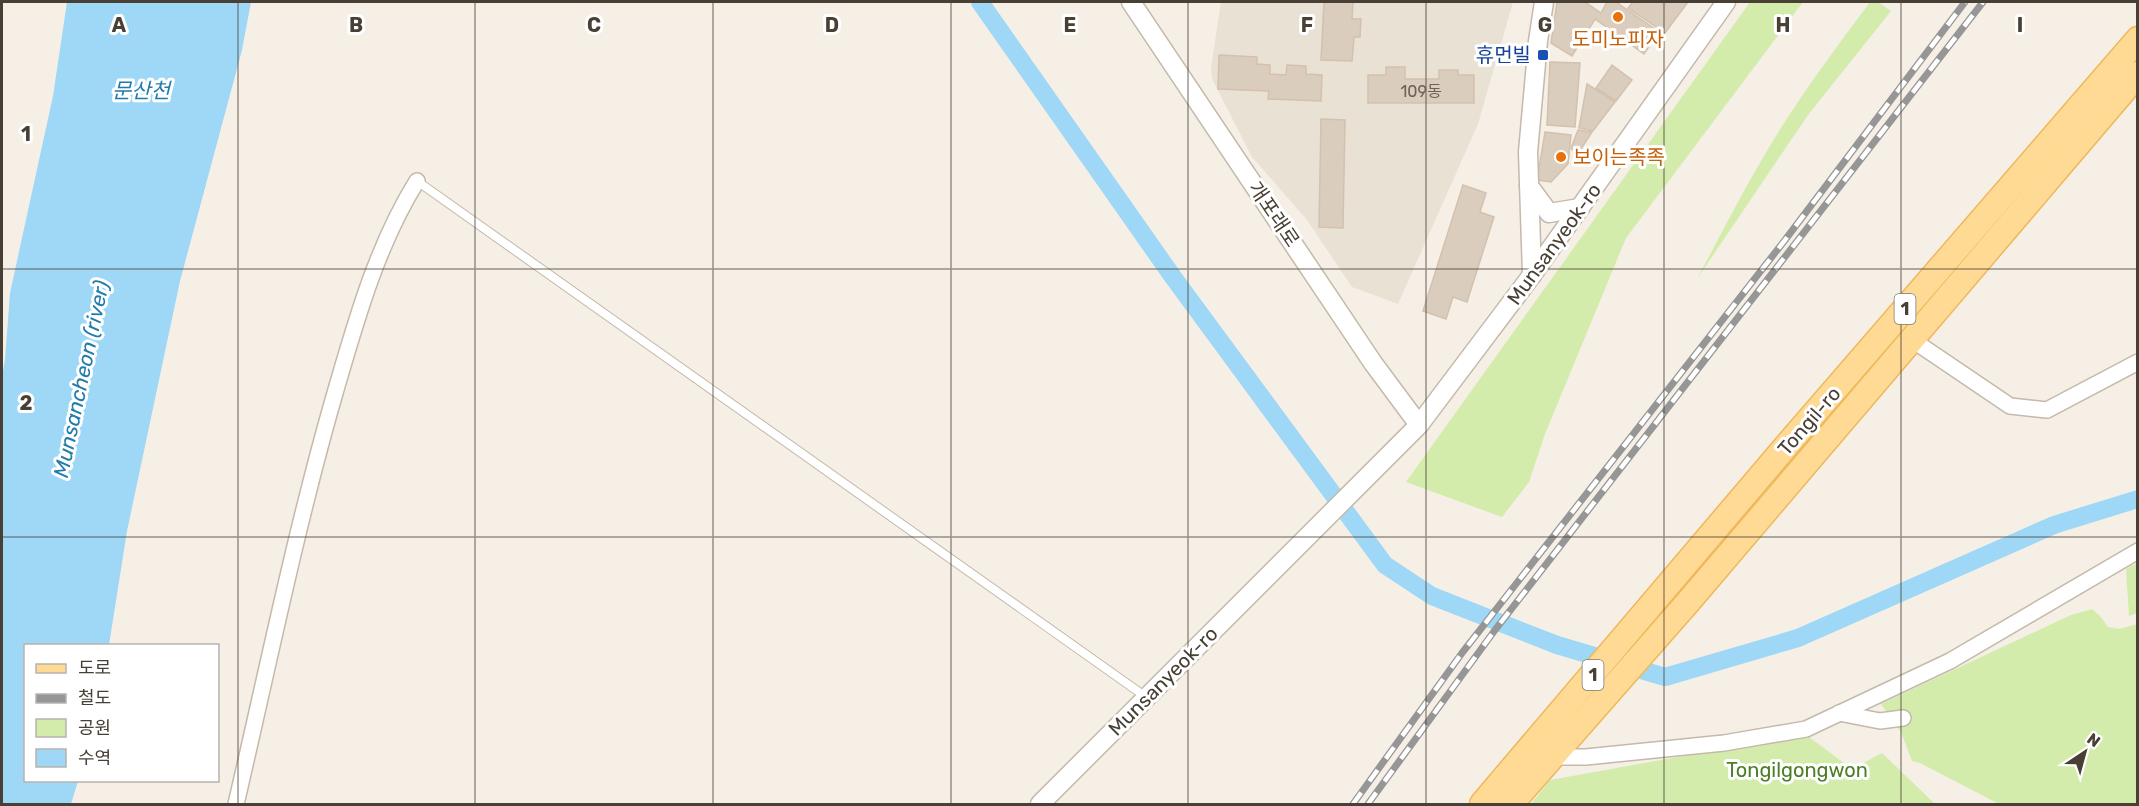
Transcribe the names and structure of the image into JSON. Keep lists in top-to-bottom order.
{
  "streets": {
    "main road": ["1", "Tongil-ro"],
    "street": ["개포래로", "Munsanyeok-ro"]
  },
  "crossings": [
    ["개포래로", "Munsanyeok-ro"]
  ],
  "water": ["문산천", "Munsancheon (river)"],
  "parks": ["Tongilgongwon"],
  "places": {
    "other": ["도미노피자", "보이는족족"],
    "transit": ["휴먼빌"]
  },
  "house_numbers": ["109동"],
  "legend": [
    "도로",
    "철도",
    "공원",
    "수역"
  ],
  "north": "top right",
  "grid": {
    "columns": [
      "A",
      "B",
      "C",
      "D",
      "E",
      "F",
      "G",
      "H",
      "I"
    ],
    "rows": ["1", "2"]
  }
}
